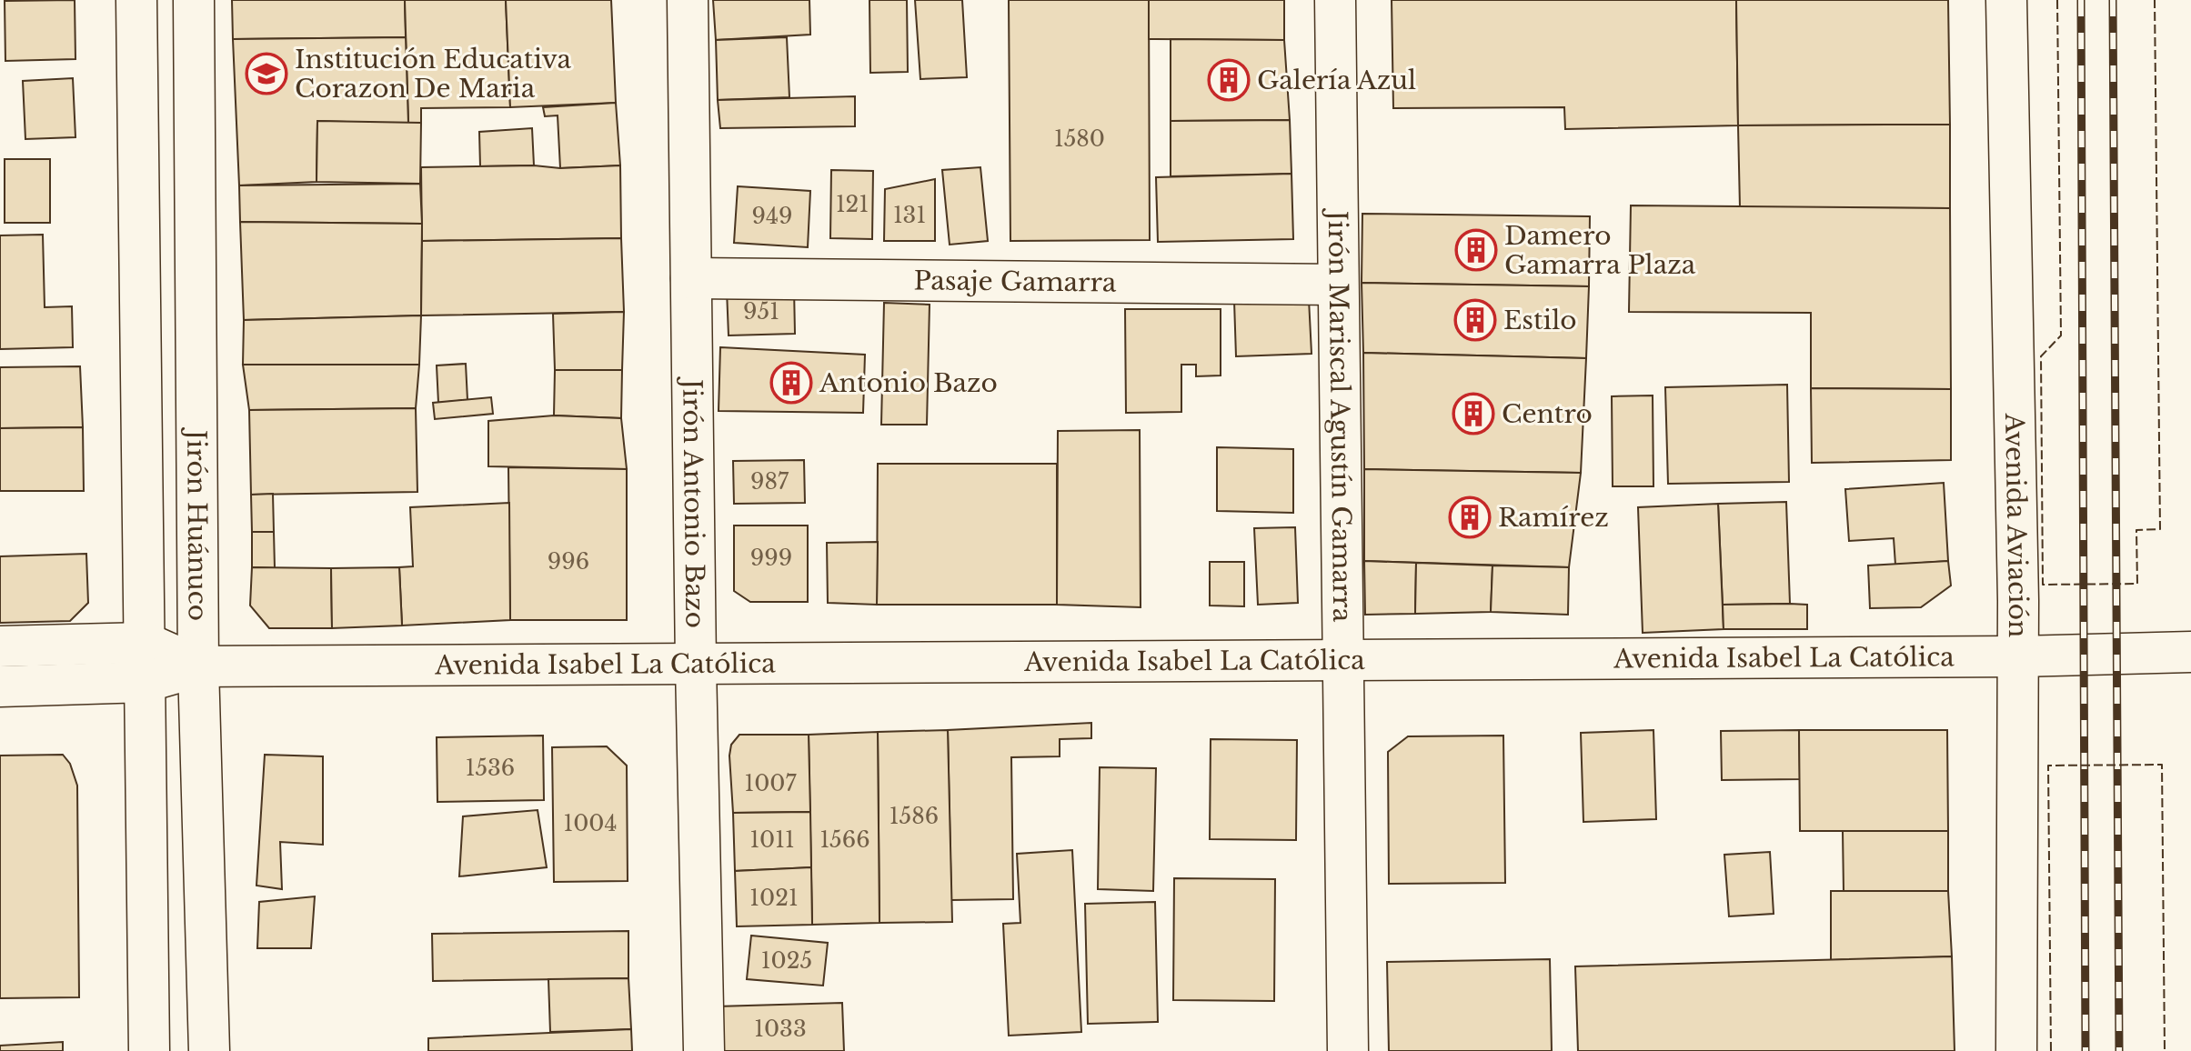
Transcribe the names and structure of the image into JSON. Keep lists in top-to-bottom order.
{
  "streets": {
    "street": [
      "Pasaje Gamarra",
      "Jirón Mariscal Agustín Gamarra",
      "Jirón Antonio Bazo",
      "Jirón Huánuco",
      "Avenida Aviación",
      "Avenida Isabel La Católica"
    ]
  },
  "crossings": [
    ["Pasaje Gamarra", "Jirón Mariscal Agustín Gamarra"],
    ["Pasaje Gamarra", "Jirón Antonio Bazo"],
    ["Jirón Mariscal Agustín Gamarra", "Avenida Isabel La Católica"],
    ["Jirón Antonio Bazo", "Avenida Isabel La Católica"],
    ["Jirón Huánuco", "Avenida Isabel La Católica"],
    ["Avenida Aviación", "Avenida Isabel La Católica"]
  ],
  "places": {
    "school or university": ["Institución Educativa Corazon De Maria"],
    "building": [
      "Galería Azul",
      "Damero Gamarra Plaza",
      "Estilo",
      "Antonio Bazo",
      "Centro",
      "Ramírez"
    ]
  },
  "house_numbers": [
    "1580",
    "121",
    "131",
    "949",
    "951",
    "987",
    "999",
    "996",
    "1536",
    "1007",
    "1586",
    "1004",
    "1011",
    "1566",
    "1021",
    "1025",
    "1033"
  ]
}
